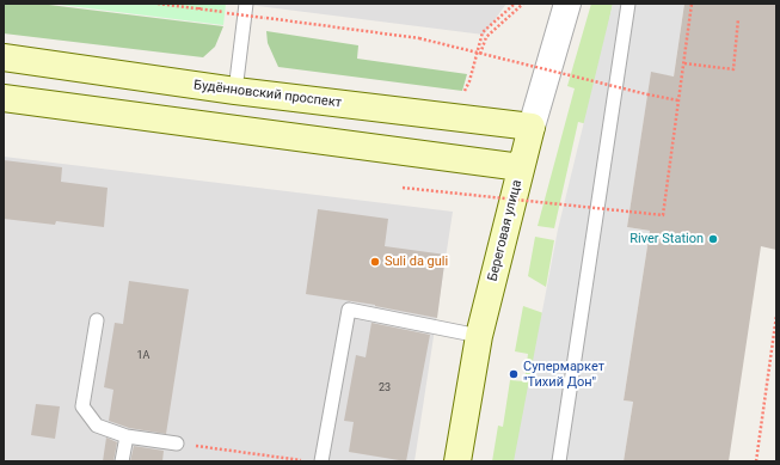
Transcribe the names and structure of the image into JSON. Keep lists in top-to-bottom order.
{
  "streets": {
    "main road": ["Будённовский проспект", "Береговая улица"]
  },
  "crossings": [
    ["Будённовский проспект", "Береговая улица"]
  ],
  "places": ["River Station", "Suli da guli", "Супермаркет \"Тихий Дон\""],
  "house_numbers": ["1А", "23"]
}
